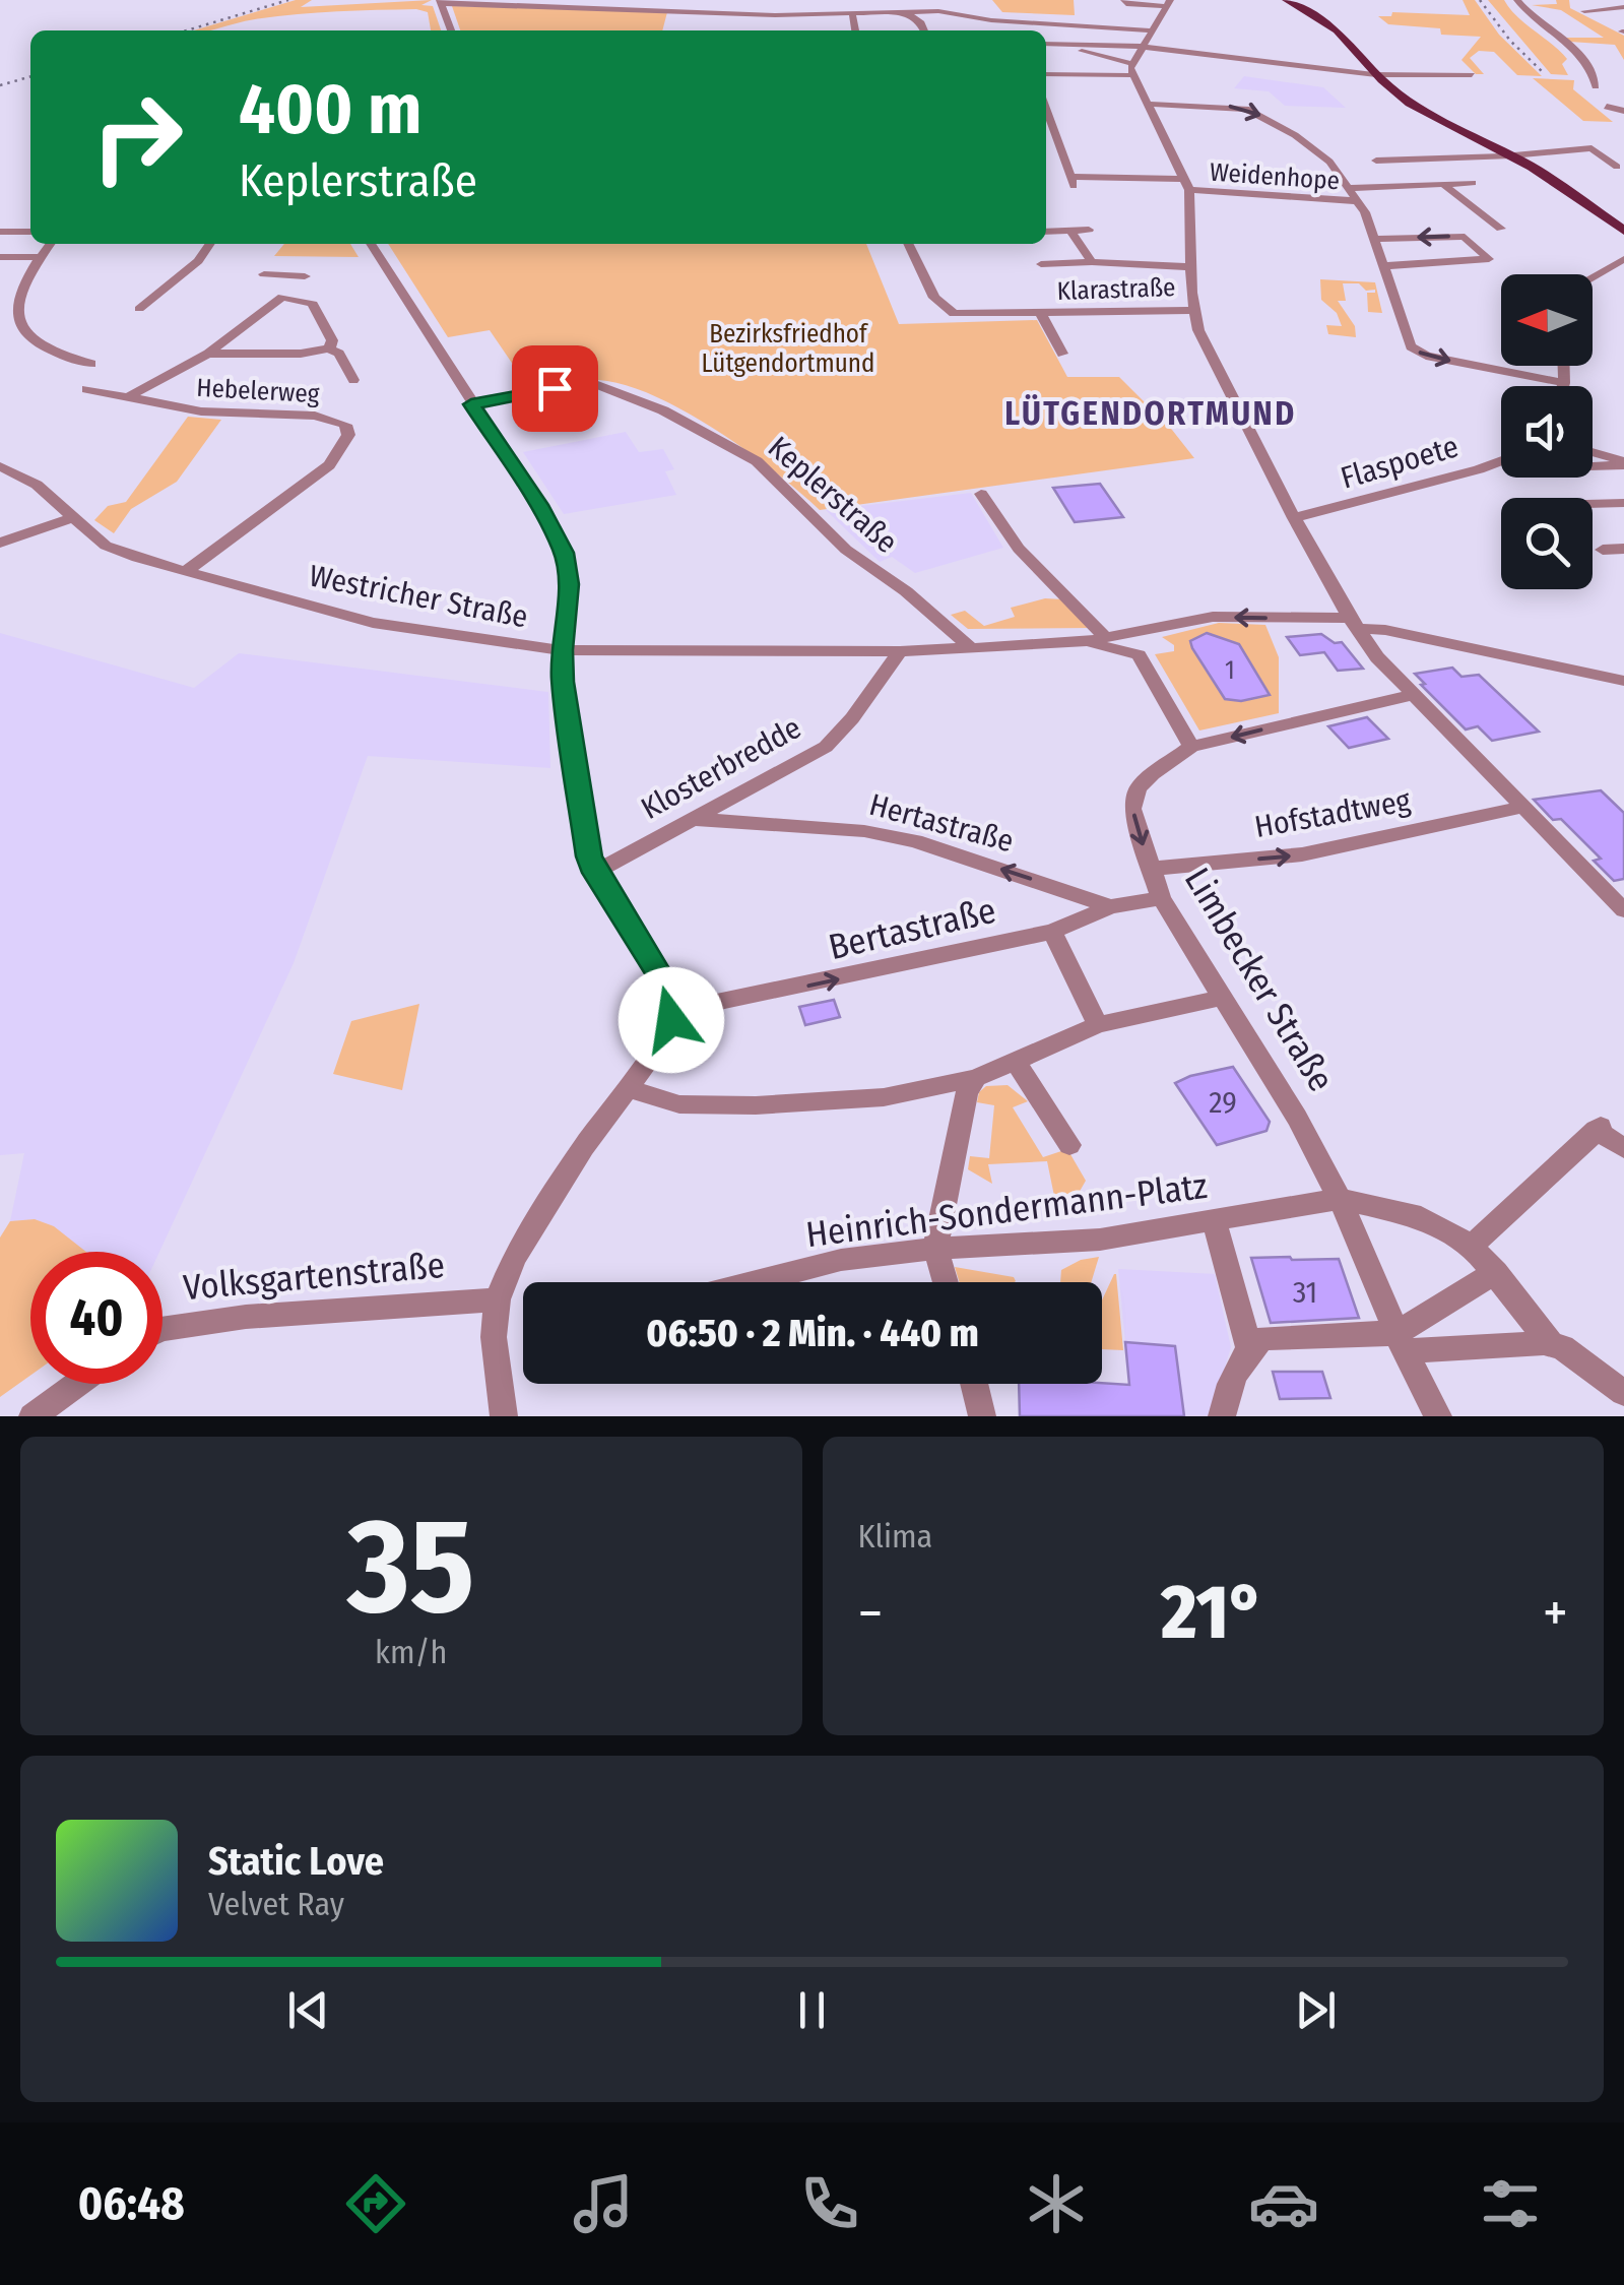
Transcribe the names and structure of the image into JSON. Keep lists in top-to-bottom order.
{
  "streets": {
    "street": [
      "Weidenhope",
      "Klarastraße",
      "Hebelerweg",
      "Flaspoete",
      "Keplerstraße",
      "Westricher Straße",
      "Klosterbredde",
      "Hofstadtweg",
      "Hertastraße",
      "Bertastraße",
      "Limbecker Straße",
      "Heinrich-Sondermann-Platz",
      "Volksgartenstraße"
    ]
  },
  "crossings": [
    ["Hebelerweg", "Westricher Straße"],
    ["Keplerstraße", "Westricher Straße"],
    ["Westricher Straße", "Klosterbredde"],
    ["Klosterbredde", "Hertastraße"],
    ["Hofstadtweg", "Limbecker Straße"],
    ["Hertastraße", "Bertastraße"],
    ["Bertastraße", "Limbecker Straße"],
    ["Limbecker Straße", "Heinrich-Sondermann-Platz"]
  ],
  "one_way": ["Hofstadtweg", "Hertastraße"],
  "districts": ["LÜTGENDORTMUND"],
  "parks": ["Bezirksfriedhof Lütgendortmund"],
  "house_numbers": ["1", "29", "31"],
  "north": "left",
  "page": {
    "turn": ["400 m", "Keplerstraße"],
    "limit": "40",
    "trip": "06:50 · 2 Min. · 440 m",
    "tile": [
      ["35", "km/h"],
      "Klima"
    ],
    "heat": ["−", "21°", "+"],
    "song": ["Static Love", "Velvet Ray"],
    "tabs": "06:48"
  }
}
